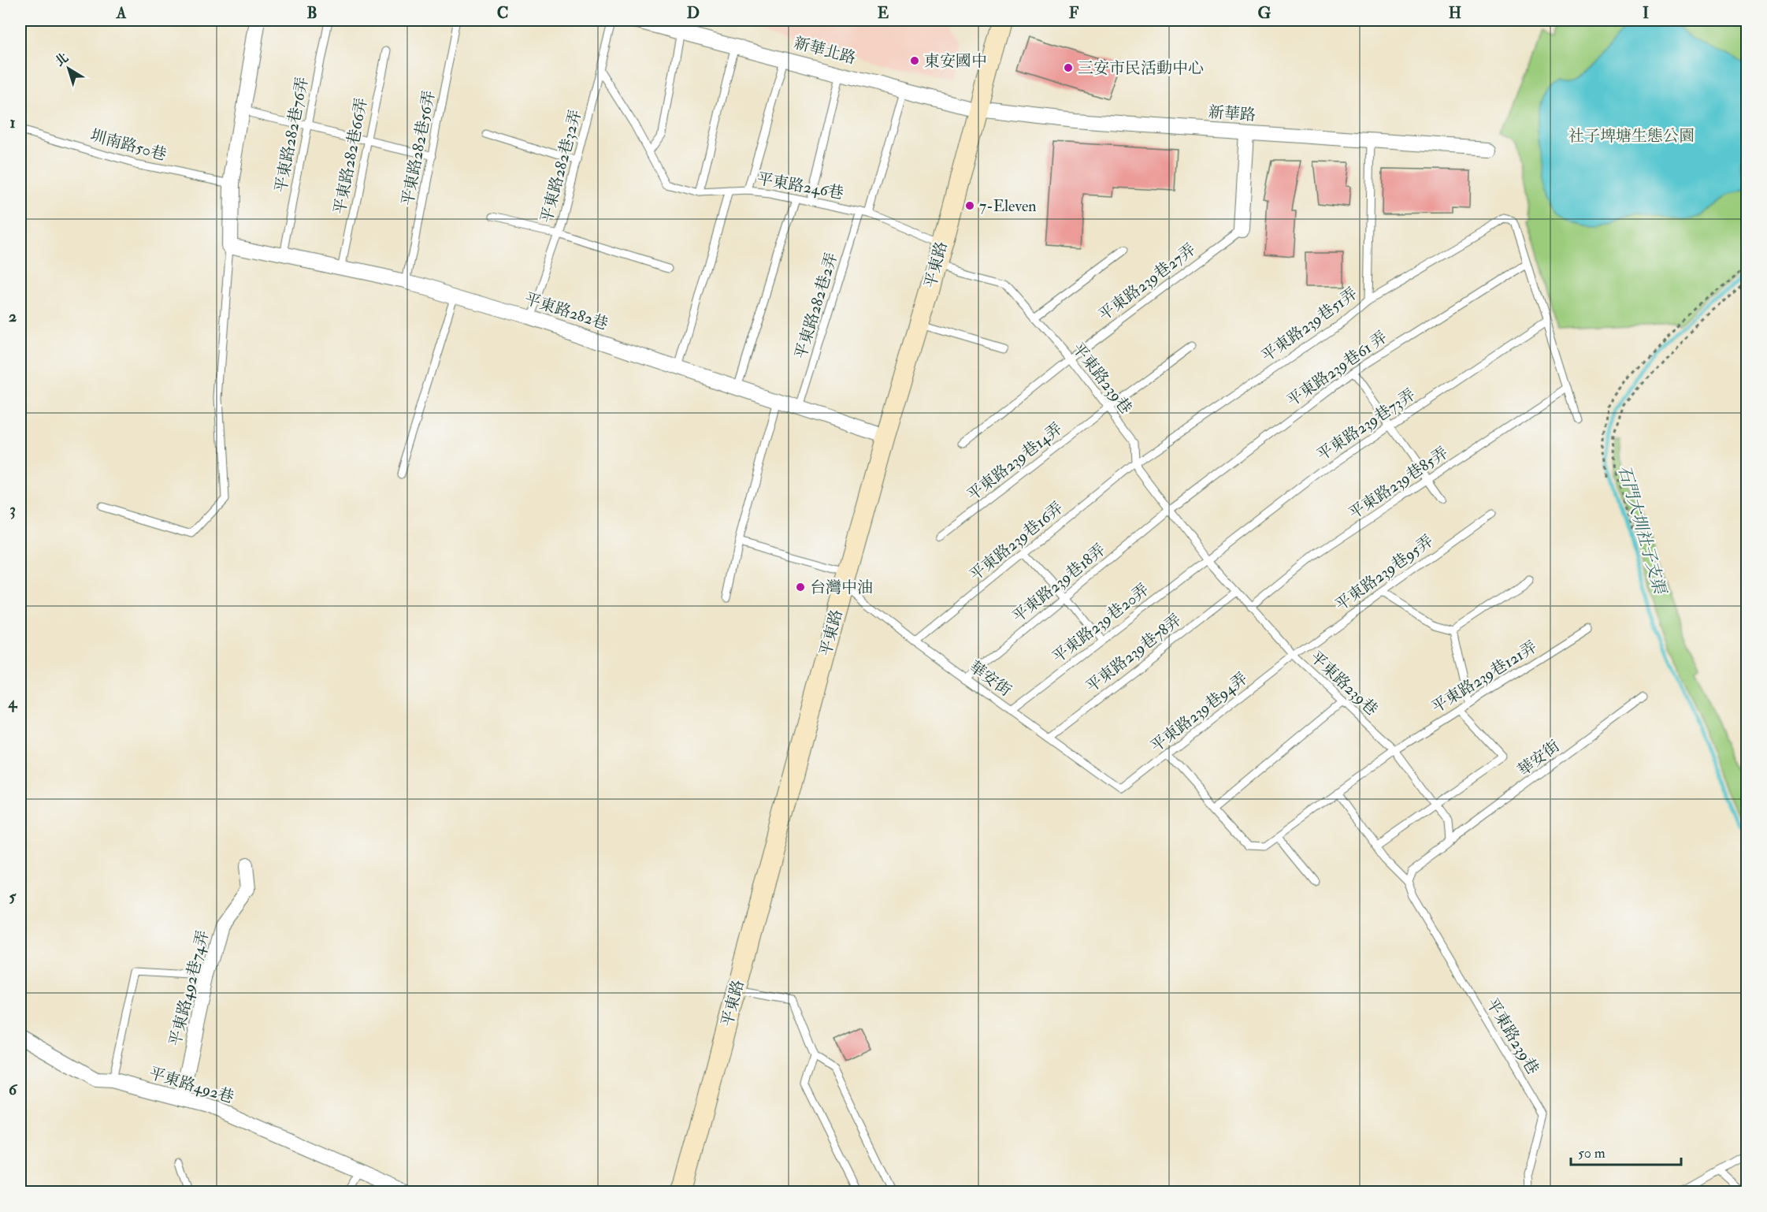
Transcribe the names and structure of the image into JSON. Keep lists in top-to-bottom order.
{
  "streets": {
    "street": [
      "新華北路",
      "新華路",
      "平東路",
      "平東路282巷",
      "平東路492巷74弄",
      "平東路492巷"
    ],
    "lane": [
      "平東路282巷76弄",
      "圳南路50巷",
      "平東路282巷56弄",
      "平東路282巷66弄",
      "平東路282巷32弄",
      "平東路246巷",
      "平東路239巷27弄",
      "平東路282巷2弄",
      "平東路239巷51弄",
      "平東路239巷61 弄",
      "平東路239巷",
      "平東路239巷73弄",
      "平東路239巷14弄",
      "平東路239巷85弄",
      "平東路239巷16弄",
      "平東路239巷95弄",
      "平東路239巷18弄",
      "平東路239巷20弄",
      "平東路239巷78弄",
      "平東路239巷121弄",
      "華安街",
      "平東路239巷94弄"
    ]
  },
  "crossings": [
    ["新華北路", "新華路"],
    ["新華北路", "平東路"],
    ["新華路", "平東路"],
    ["平東路282巷76弄", "平東路282巷"],
    ["平東路282巷56弄", "平東路282巷"],
    ["平東路282巷66弄", "平東路282巷"],
    ["平東路282巷32弄", "平東路246巷"],
    ["平東路282巷32弄", "平東路282巷"],
    ["平東路246巷", "平東路"],
    ["平東路246巷", "平東路282巷2弄"],
    ["平東路", "平東路282巷"],
    ["平東路", "平東路239巷"],
    ["平東路", "華安街"],
    ["平東路239巷27弄", "平東路239巷"],
    ["平東路282巷2弄", "平東路282巷"],
    ["平東路239巷51弄", "平東路239巷61 弄"],
    ["平東路239巷51弄", "平東路239巷"],
    ["平東路239巷51弄", "平東路239巷16弄"],
    ["平東路239巷61 弄", "平東路239巷"],
    ["平東路239巷61 弄", "平東路239巷18弄"],
    ["平東路239巷", "平東路239巷73弄"],
    ["平東路239巷", "平東路239巷14弄"],
    ["平東路239巷", "平東路239巷85弄"],
    ["平東路239巷", "平東路239巷16弄"],
    ["平東路239巷", "平東路239巷95弄"],
    ["平東路239巷", "平東路239巷18弄"],
    ["平東路239巷", "平東路239巷20弄"],
    ["平東路239巷", "平東路239巷78弄"],
    ["平東路239巷", "平東路239巷121弄"],
    ["平東路239巷", "華安街"],
    ["平東路239巷", "平東路239巷94弄"],
    ["平東路239巷73弄", "平東路239巷20弄"],
    ["平東路239巷16弄", "華安街"],
    ["平東路239巷95弄", "平東路239巷94弄"],
    ["平東路239巷18弄", "華安街"],
    ["平東路239巷20弄", "華安街"],
    ["平東路239巷78弄", "華安街"],
    ["華安街", "平東路239巷94弄"],
    ["平東路492巷74弄", "平東路492巷"]
  ],
  "water": ["石門大圳社子支渠"],
  "parks": ["社子埤塘生態公園"],
  "places": [
    "東安國中",
    "三安市民活動中心",
    "7-Eleven",
    "台灣中油"
  ],
  "scale_bar": "50 m",
  "north": "top left",
  "grid": {
    "columns": [
      "A",
      "B",
      "C",
      "D",
      "E",
      "F",
      "G",
      "H",
      "I"
    ],
    "rows": [
      "1",
      "2",
      "3",
      "4",
      "5",
      "6"
    ]
  }
}
